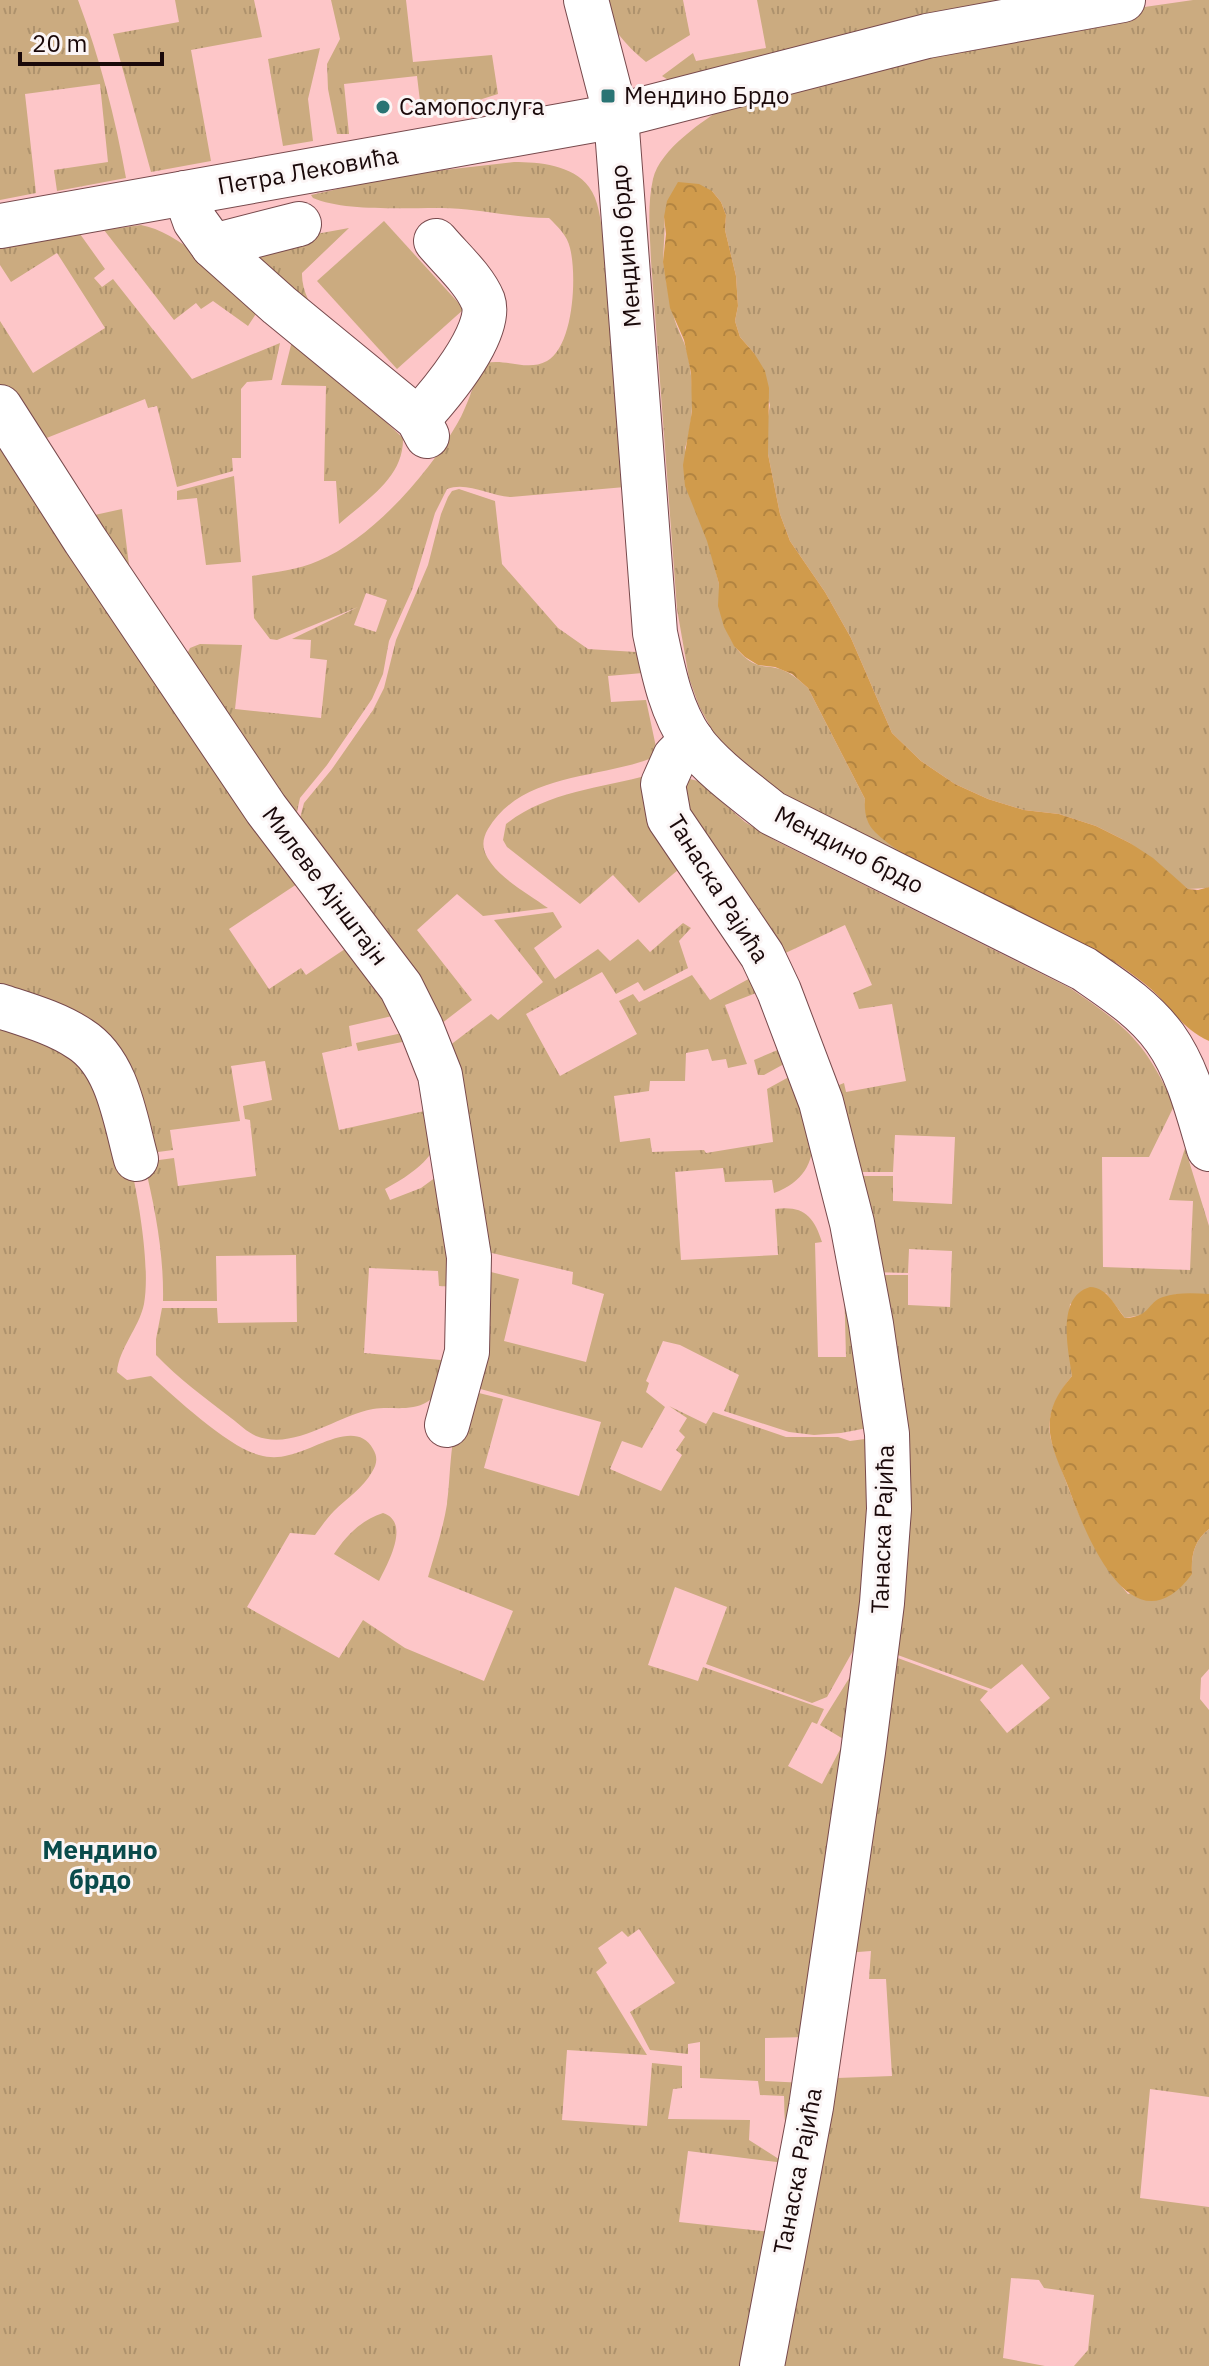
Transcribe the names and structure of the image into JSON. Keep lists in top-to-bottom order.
{
  "streets": {
    "street": [
      "Петра Лековића",
      "Мендино брдо",
      "Милеве Ајнштајн",
      "Танаска Рајића"
    ]
  },
  "crossings": [
    ["Петра Лековића", "Мендино брдо"],
    ["Мендино брдо", "Танаска Рајића"]
  ],
  "districts": ["Мендино брдо"],
  "places": {
    "transit": ["Мендино Брдо"],
    "other": ["Самопослуга"]
  },
  "scale_bar": "20 m"
}
